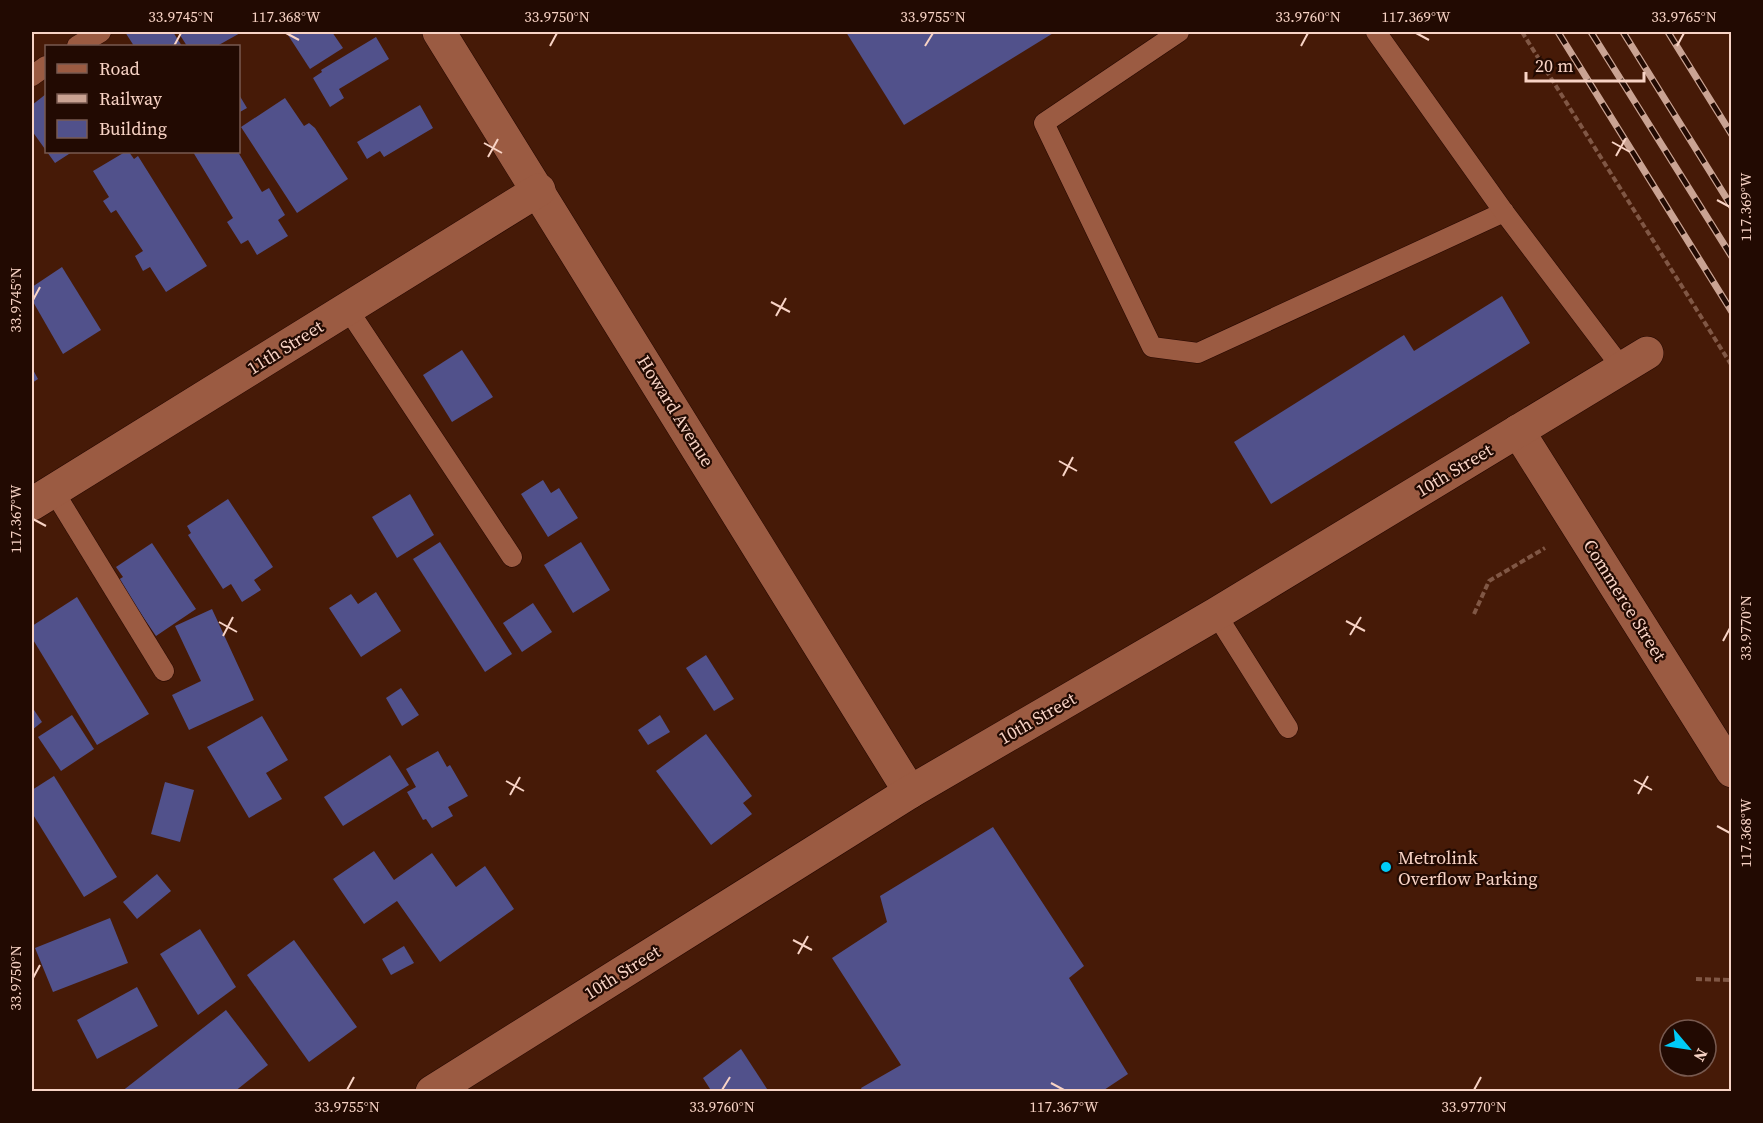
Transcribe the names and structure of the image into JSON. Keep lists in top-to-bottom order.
{
  "streets": {
    "street": [
      "11th Street",
      "Howard Avenue",
      "10th Street",
      "Commerce Street"
    ]
  },
  "crossings": [
    ["11th Street", "Howard Avenue"],
    ["Howard Avenue", "10th Street"],
    ["10th Street", "Commerce Street"]
  ],
  "places": ["Metrolink Overflow Parking"],
  "legend": ["Road", "Railway", "Building"],
  "scale_bar": "20 m",
  "north": "bottom right",
  "coordinates": [
    "33.9745°N",
    "117.368°W",
    "33.9750°N",
    "33.9755°N",
    "33.9760°N",
    "117.369°W",
    "33.9765°N",
    "117.367°W",
    "33.9770°N"
  ]
}
